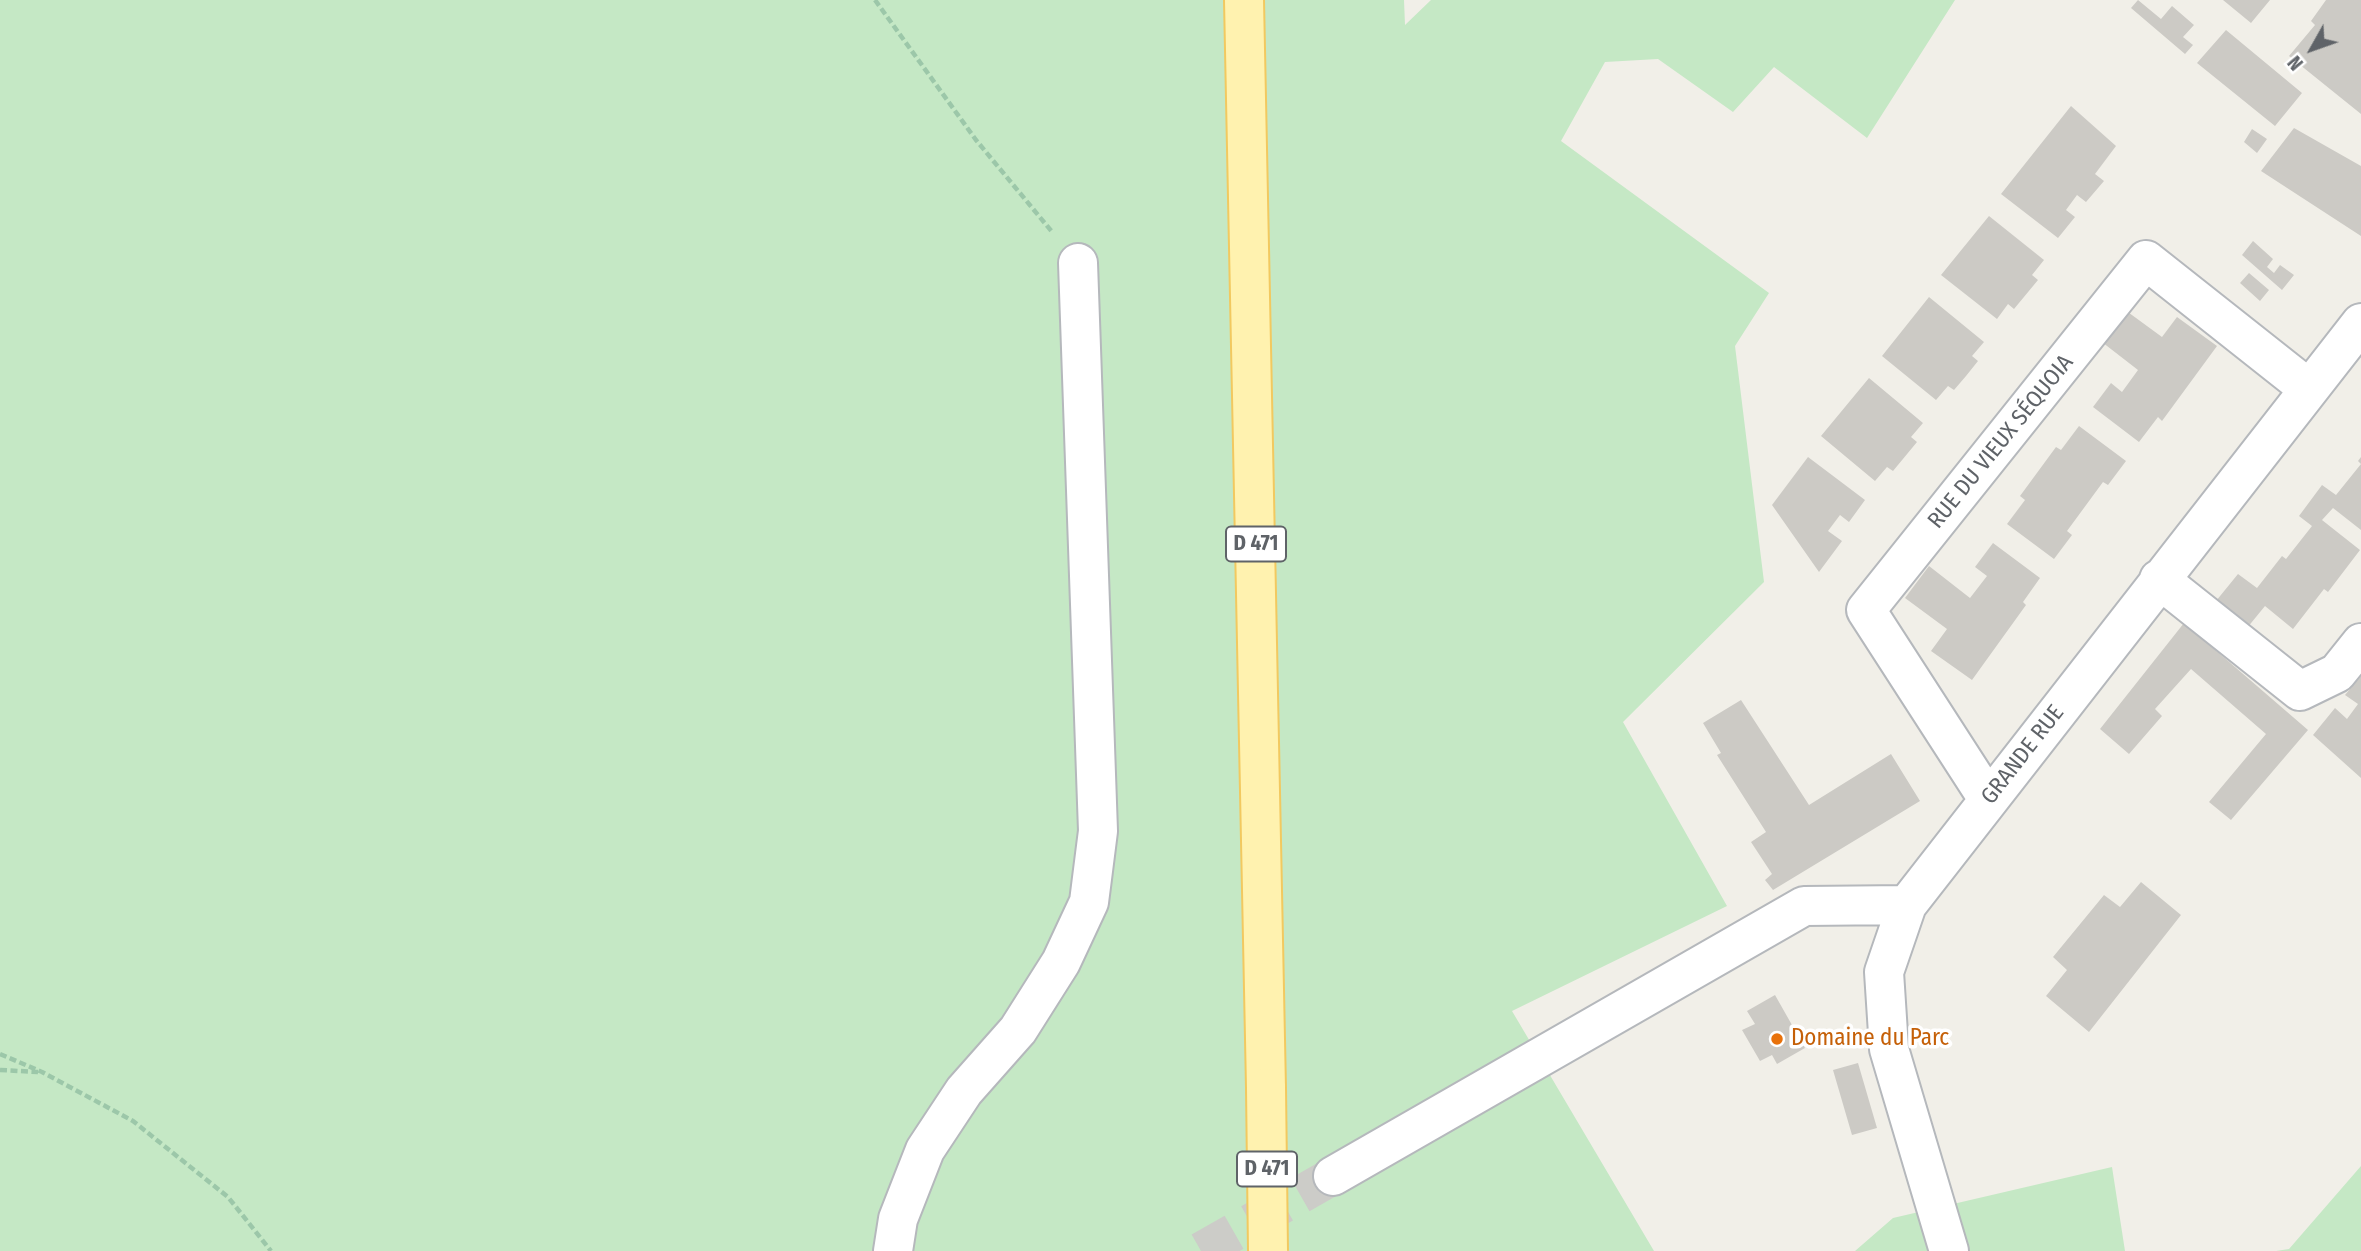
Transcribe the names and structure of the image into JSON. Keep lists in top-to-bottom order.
{
  "streets": {
    "main road": ["D 471"],
    "street": ["RUE DU VIEUX SÉQUOIA", "GRANDE RUE"]
  },
  "crossings": [
    ["RUE DU VIEUX SÉQUOIA", "GRANDE RUE"]
  ],
  "places": ["Domaine du Parc"],
  "north": "bottom left"
}
